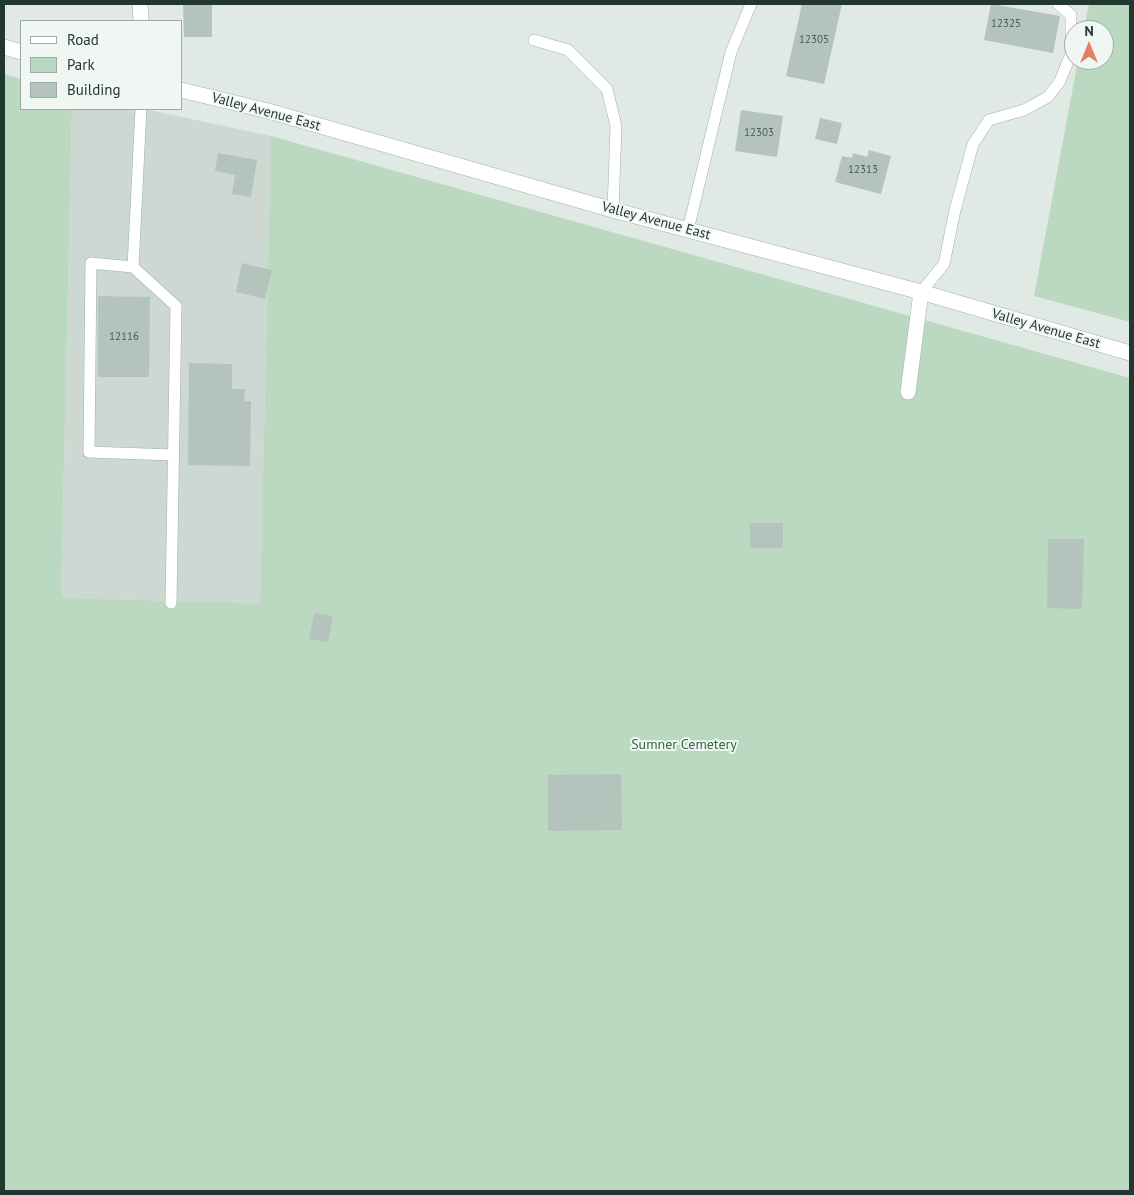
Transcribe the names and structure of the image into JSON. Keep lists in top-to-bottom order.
{
  "streets": {
    "main road": ["Valley Avenue East"]
  },
  "parks": ["Sumner Cemetery"],
  "house_numbers": [
    "12325",
    "12305",
    "12303",
    "12313",
    "12116"
  ],
  "legend": ["Road", "Park", "Building"],
  "north": "top"
}
